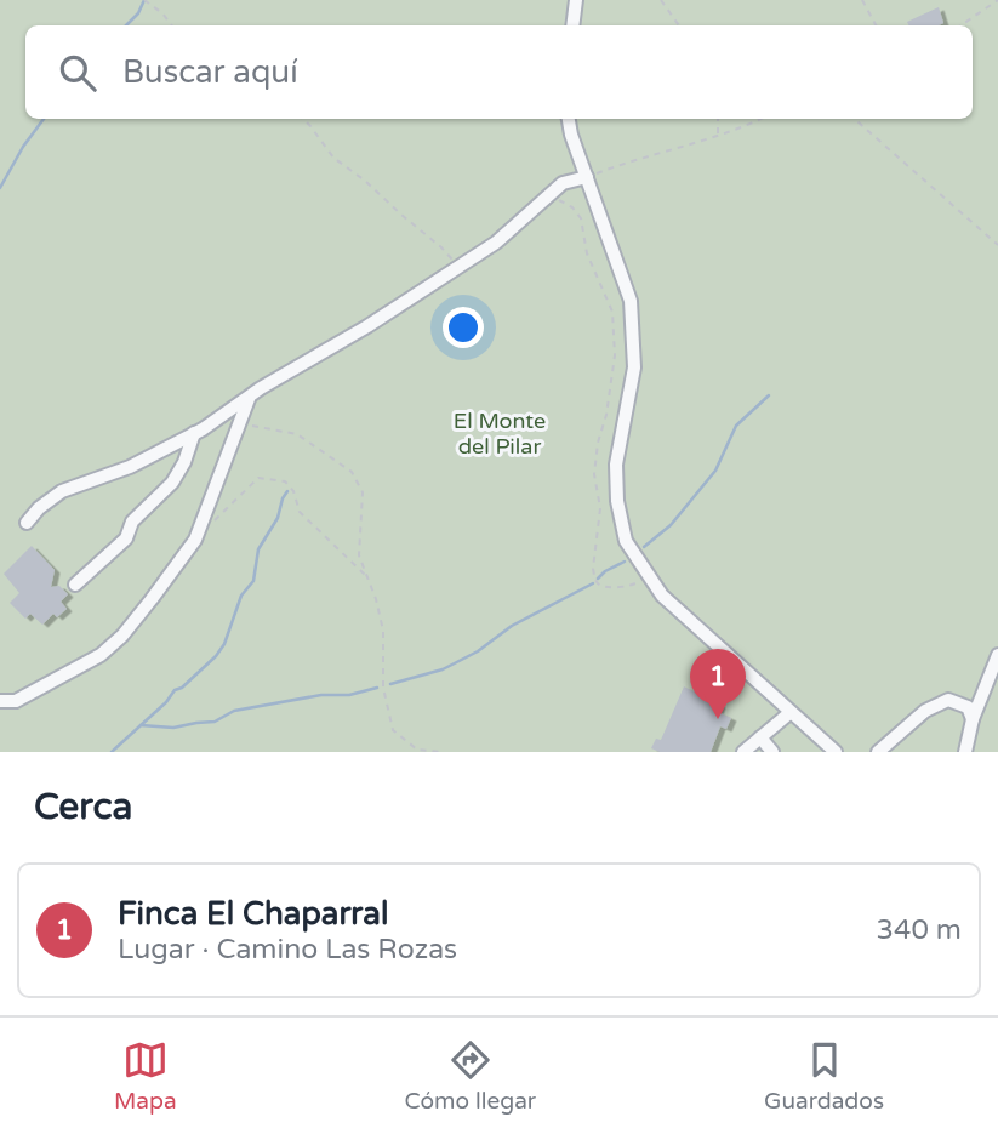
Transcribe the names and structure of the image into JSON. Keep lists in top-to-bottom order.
{
  "parks": ["El Monte del Pilar"],
  "page": {
    "search": "Buscar aquí",
    "pins": "1",
    "heading": "Cerca",
    "list": [
      {
        "mark": "1",
        "name": "Finca El Chaparral",
        "note": "Lugar · Camino Las Rozas",
        "value": "340 m"
      }
    ],
    "nav": ["Mapa", "Cómo llegar", "Guardados"]
  }
}
